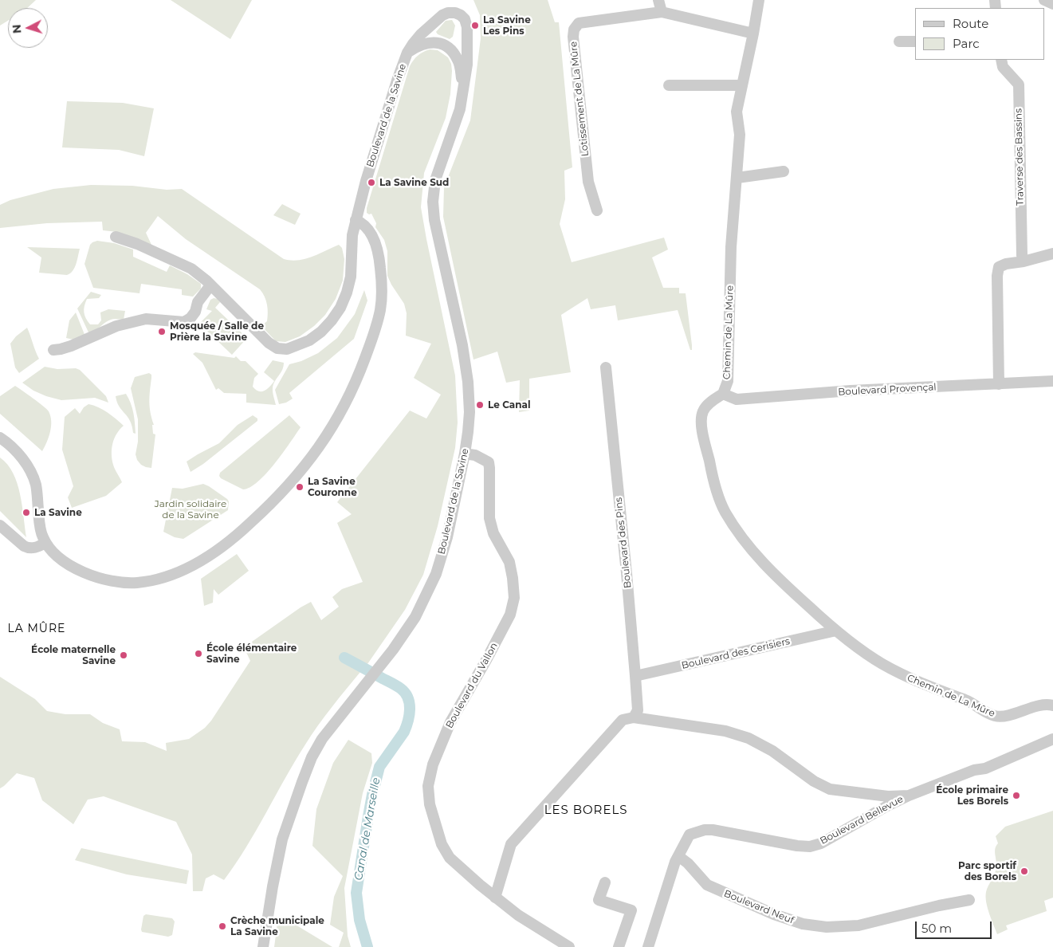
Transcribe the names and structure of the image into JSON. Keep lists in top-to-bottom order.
{
  "streets": {
    "street": [
      "Lotissement de La Mûre",
      "Boulevard de la Savine",
      "Traverse des Bassins",
      "Chemin de La Mûre",
      "Boulevard Provençal",
      "Boulevard des Pins",
      "Boulevard des Cerisiers",
      "Boulevard du Vallon",
      "Boulevard Bellevue",
      "Boulevard Neuf"
    ]
  },
  "crossings": [
    ["Boulevard de la Savine", "Boulevard du Vallon"],
    ["Chemin de La Mûre", "Boulevard Provençal"],
    ["Chemin de La Mûre", "Boulevard des Cerisiers"],
    ["Boulevard des Pins", "Boulevard des Cerisiers"],
    ["Boulevard Bellevue", "Boulevard Neuf"]
  ],
  "districts": ["LA MÛRE", "LES BORELS"],
  "water": ["Canal de Marseille"],
  "parks": ["Jardin solidaire de la Savine"],
  "places": [
    "La Savine Les Pins",
    "La Savine Sud",
    "Mosquée / Salle de Prière la Savine",
    "Le Canal",
    "La Savine Couronne",
    "La Savine",
    "École élémentaire Savine",
    "École maternelle Savine",
    "École primaire Les Borels",
    "Parc sportif des Borels",
    "Crèche municipale La Savine"
  ],
  "legend": ["Route", "Parc"],
  "scale_bar": "50 m",
  "north": "left"
}
